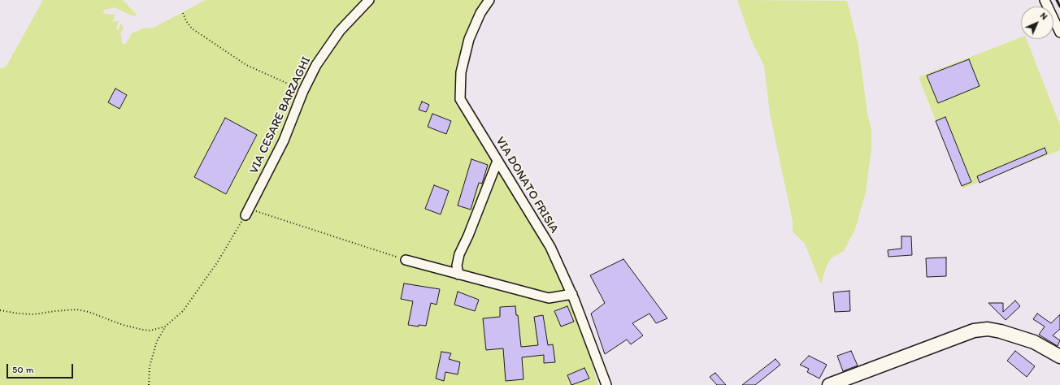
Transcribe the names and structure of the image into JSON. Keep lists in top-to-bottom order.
{
  "streets": {
    "street": ["VIA CESARE BARZAGHI", "VIA DONATO FRISIA"]
  },
  "scale_bar": "50 m",
  "north": "top right"
}
